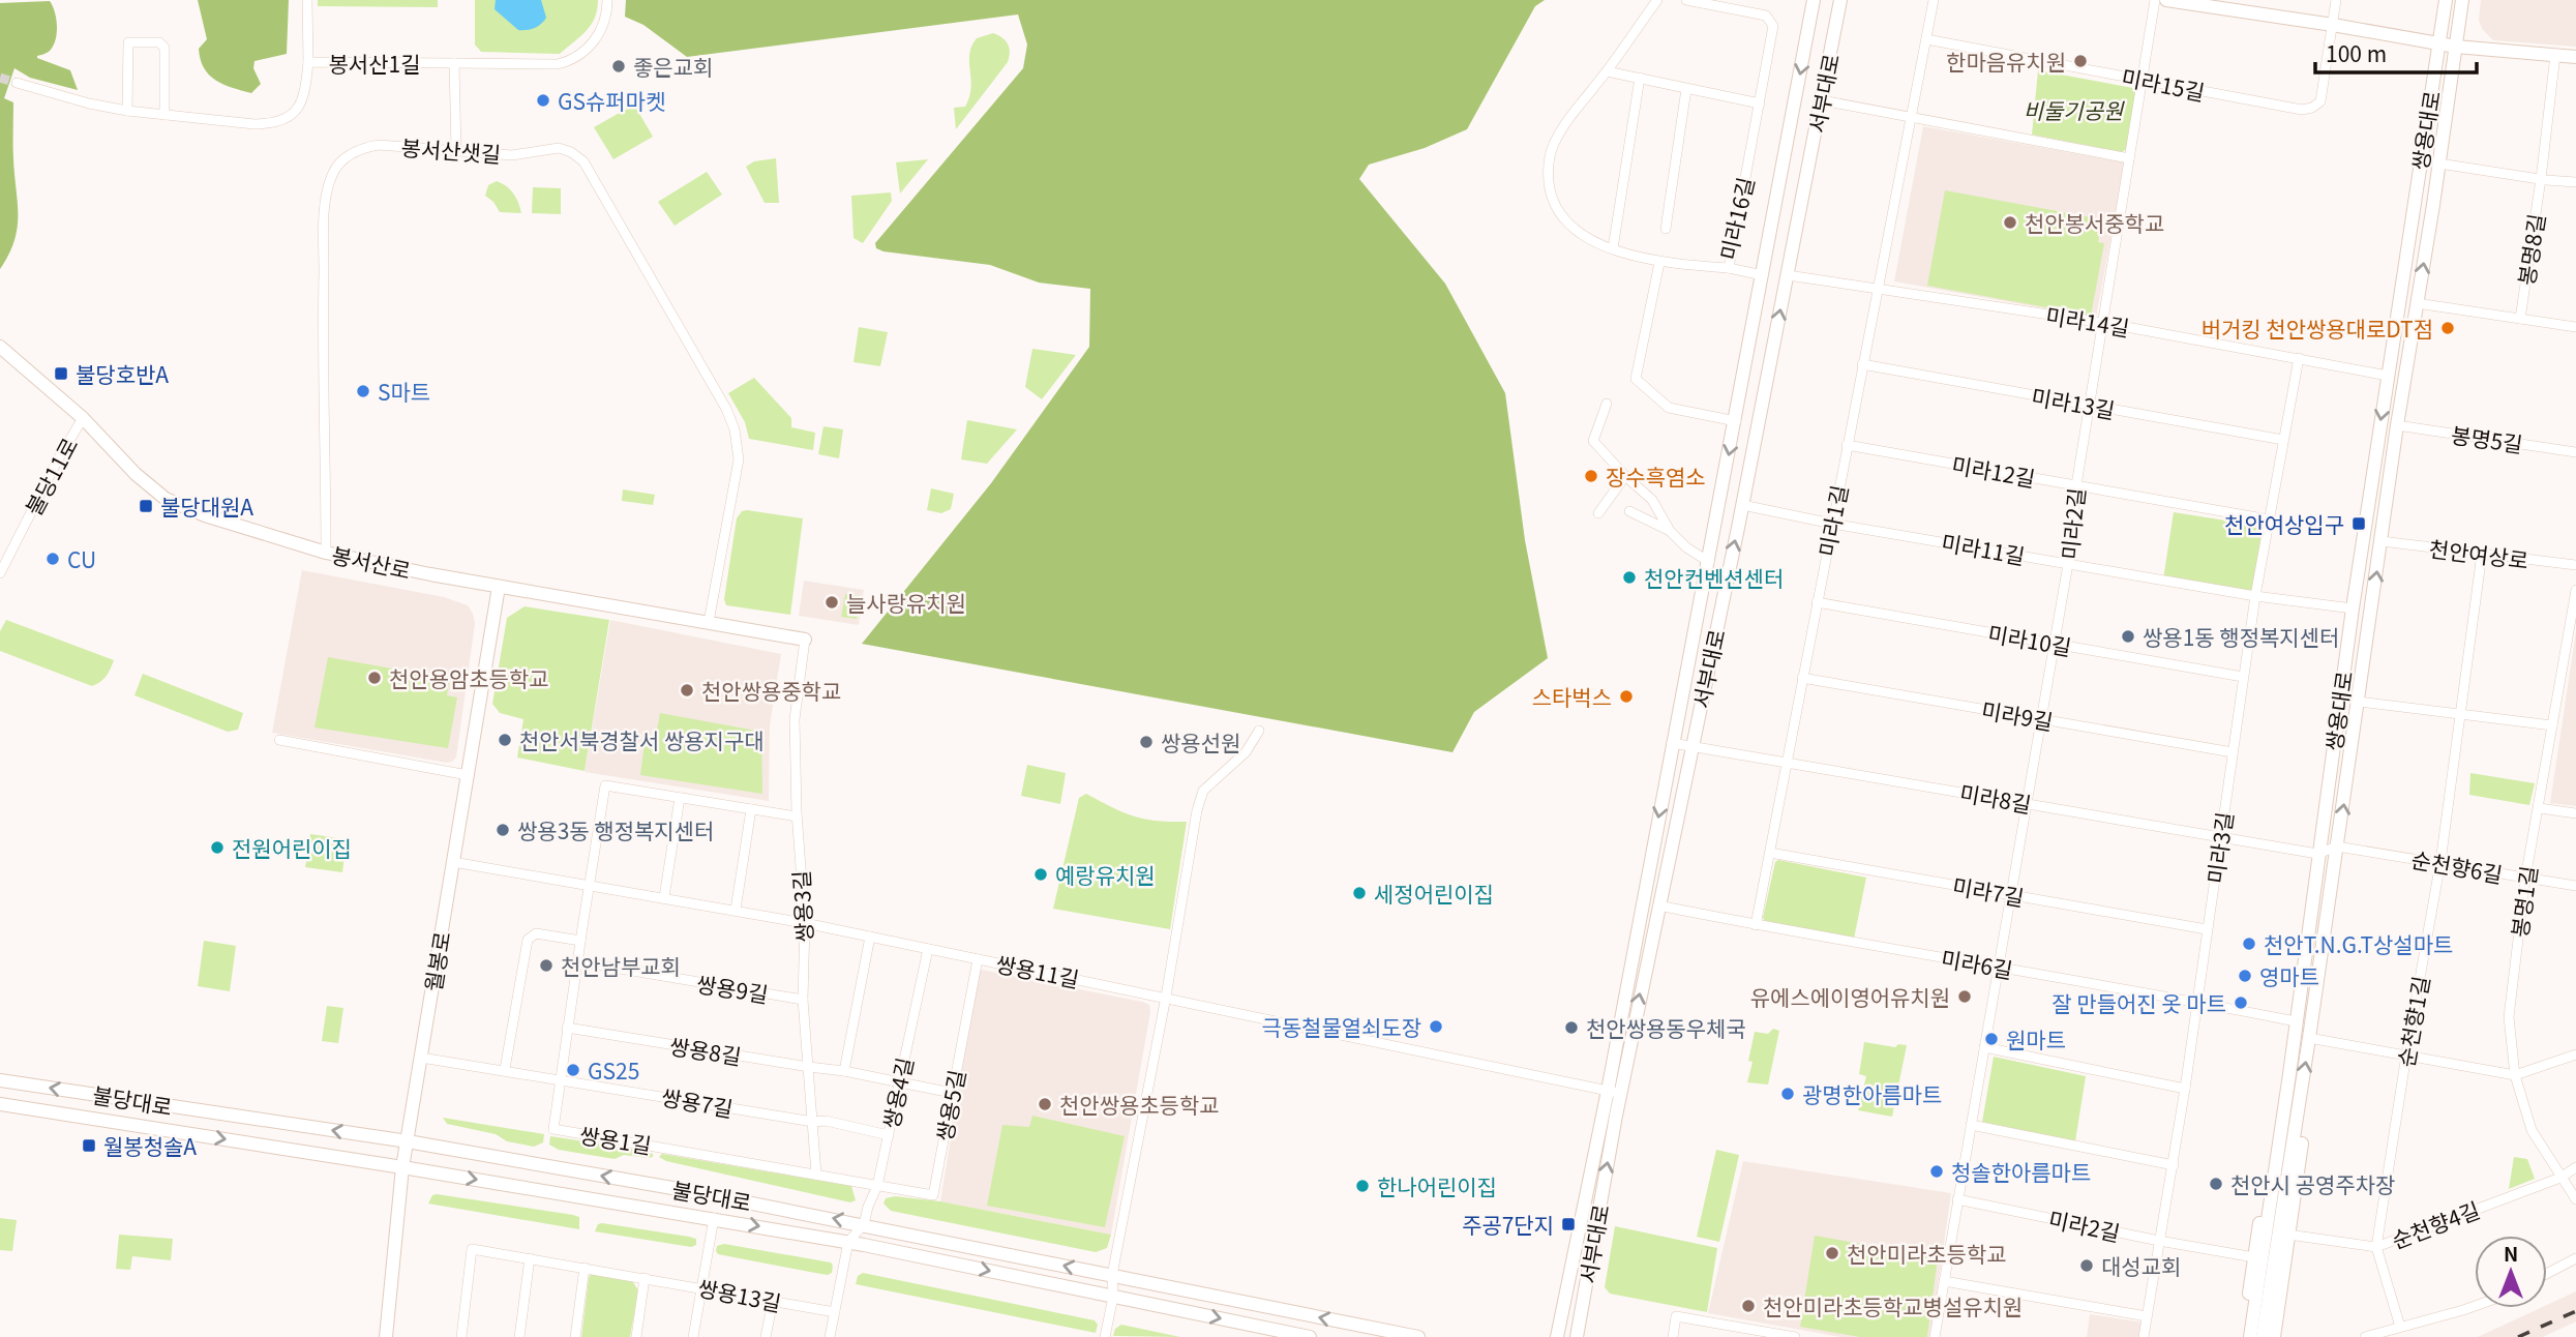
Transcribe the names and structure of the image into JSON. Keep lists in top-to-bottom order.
{
  "streets": {
    "main road": [
      "서부대로",
      "쌍용대로",
      "봉서산로",
      "월봉로",
      "불당대로"
    ],
    "street": [
      "봉서산1길",
      "미라15길",
      "봉서산샛길",
      "미라16길",
      "봉명8길",
      "미라14길",
      "미라13길",
      "봉명5길",
      "미라12길",
      "불당11로",
      "미라1길",
      "미라2길",
      "미라11길",
      "천안여상로",
      "미라10길",
      "미라9길",
      "미라8길",
      "미라3길",
      "순천향6길",
      "미라7길",
      "봉명1길",
      "쌍용3길",
      "미라6길",
      "쌍용11길",
      "쌍용9길",
      "순천향1길",
      "쌍용8길",
      "쌍용4길",
      "쌍용7길",
      "쌍용5길",
      "쌍용1길",
      "순천향4길",
      "쌍용13길"
    ]
  },
  "crossings": [
    ["미라15길", "미라1길"],
    ["미라15길", "미라2길"],
    ["서부대로", "미라14길"],
    ["서부대로", "미라11길"],
    ["서부대로", "미라8길"],
    ["서부대로", "미라6길"],
    ["서부대로", "쌍용11길"],
    ["쌍용대로", "미라14길"],
    ["쌍용대로", "봉명5길"],
    ["쌍용대로", "미라11길"],
    ["쌍용대로", "천안여상로"],
    ["쌍용대로", "미라8길"],
    ["쌍용대로", "순천향6길"],
    ["쌍용대로", "미라6길"],
    ["쌍용대로", "순천향1길"],
    ["봉서산샛길", "봉서산로"],
    ["미라14길", "미라1길"],
    ["미라14길", "미라2길"],
    ["미라14길", "미라3길"],
    ["미라13길", "미라1길"],
    ["미라13길", "미라2길"],
    ["미라13길", "미라3길"],
    ["미라12길", "미라1길"],
    ["미라12길", "미라2길"],
    ["미라12길", "미라3길"],
    ["불당11로", "봉서산로"],
    ["미라1길", "미라11길"],
    ["미라1길", "미라10길"],
    ["미라1길", "미라9길"],
    ["미라1길", "미라8길"],
    ["미라1길", "미라7길"],
    ["미라1길", "미라6길"],
    ["미라2길", "미라11길"],
    ["미라2길", "미라10길"],
    ["미라2길", "미라9길"],
    ["미라2길", "미라8길"],
    ["미라2길", "미라3길"],
    ["미라2길", "미라7길"],
    ["미라2길", "미라6길"],
    ["미라11길", "미라3길"],
    ["천안여상로", "순천향1길"],
    ["봉서산로", "쌍용3길"],
    ["봉서산로", "월봉로"],
    ["미라10길", "미라3길"],
    ["미라9길", "미라3길"],
    ["미라8길", "미라3길"],
    ["미라3길", "미라7길"],
    ["미라3길", "미라6길"],
    ["순천향6길", "봉명1길"],
    ["순천향6길", "순천향1길"],
    ["봉명1길", "순천향4길"],
    ["쌍용3길", "쌍용11길"],
    ["쌍용3길", "쌍용9길"],
    ["쌍용3길", "쌍용8길"],
    ["쌍용3길", "쌍용7길"],
    ["쌍용3길", "쌍용1길"],
    ["월봉로", "쌍용11길"],
    ["월봉로", "불당대로"],
    ["월봉로", "쌍용7길"],
    ["쌍용11길", "쌍용4길"],
    ["쌍용11길", "쌍용5길"],
    ["쌍용11길", "쌍용1길"],
    ["쌍용9길", "쌍용1길"],
    ["순천향1길", "순천향4길"],
    ["쌍용8길", "쌍용4길"],
    ["쌍용8길", "쌍용5길"],
    ["쌍용8길", "쌍용1길"],
    ["쌍용4길", "불당대로"],
    ["쌍용4길", "쌍용7길"],
    ["쌍용4길", "쌍용5길"],
    ["쌍용4길", "쌍용1길"],
    ["쌍용4길", "쌍용13길"],
    ["쌍용7길", "쌍용1길"],
    ["쌍용5길", "쌍용1길"]
  ],
  "parks": ["비둘기공원"],
  "places": {
    "other": [
      "한마음유치원",
      "좋은교회",
      "GS슈퍼마켓",
      "천안봉서중학교",
      "버거킹 천안쌍용대로DT점",
      "S마트",
      "장수흑염소",
      "CU",
      "천안컨벤션센터",
      "늘사랑유치원",
      "쌍용1동 행정복지센터",
      "천안용암초등학교",
      "천안쌍용중학교",
      "스타벅스",
      "천안서북경찰서 쌍용지구대",
      "쌍용선원",
      "쌍용3동 행정복지센터",
      "전원어린이집",
      "예랑유치원",
      "세정어린이집",
      "천안T.N.G.T상설마트",
      "천안남부교회",
      "영마트",
      "유에스에이영어유치원",
      "잘 만들어진 옷 마트",
      "극동철물열쇠도장",
      "천안쌍용동우체국",
      "원마트",
      "GS25",
      "광명한아름마트",
      "천안쌍용초등학교",
      "청솔한아름마트",
      "천안시 공영주차장",
      "한나어린이집",
      "천안미라초등학교",
      "대성교회",
      "천안미라초등학교병설유치원"
    ],
    "transit": [
      "불당호반A",
      "불당대원A",
      "천안여상입구",
      "월봉청솔A",
      "주공7단지"
    ]
  },
  "scale_bar": "100 m",
  "north": "top"
}
